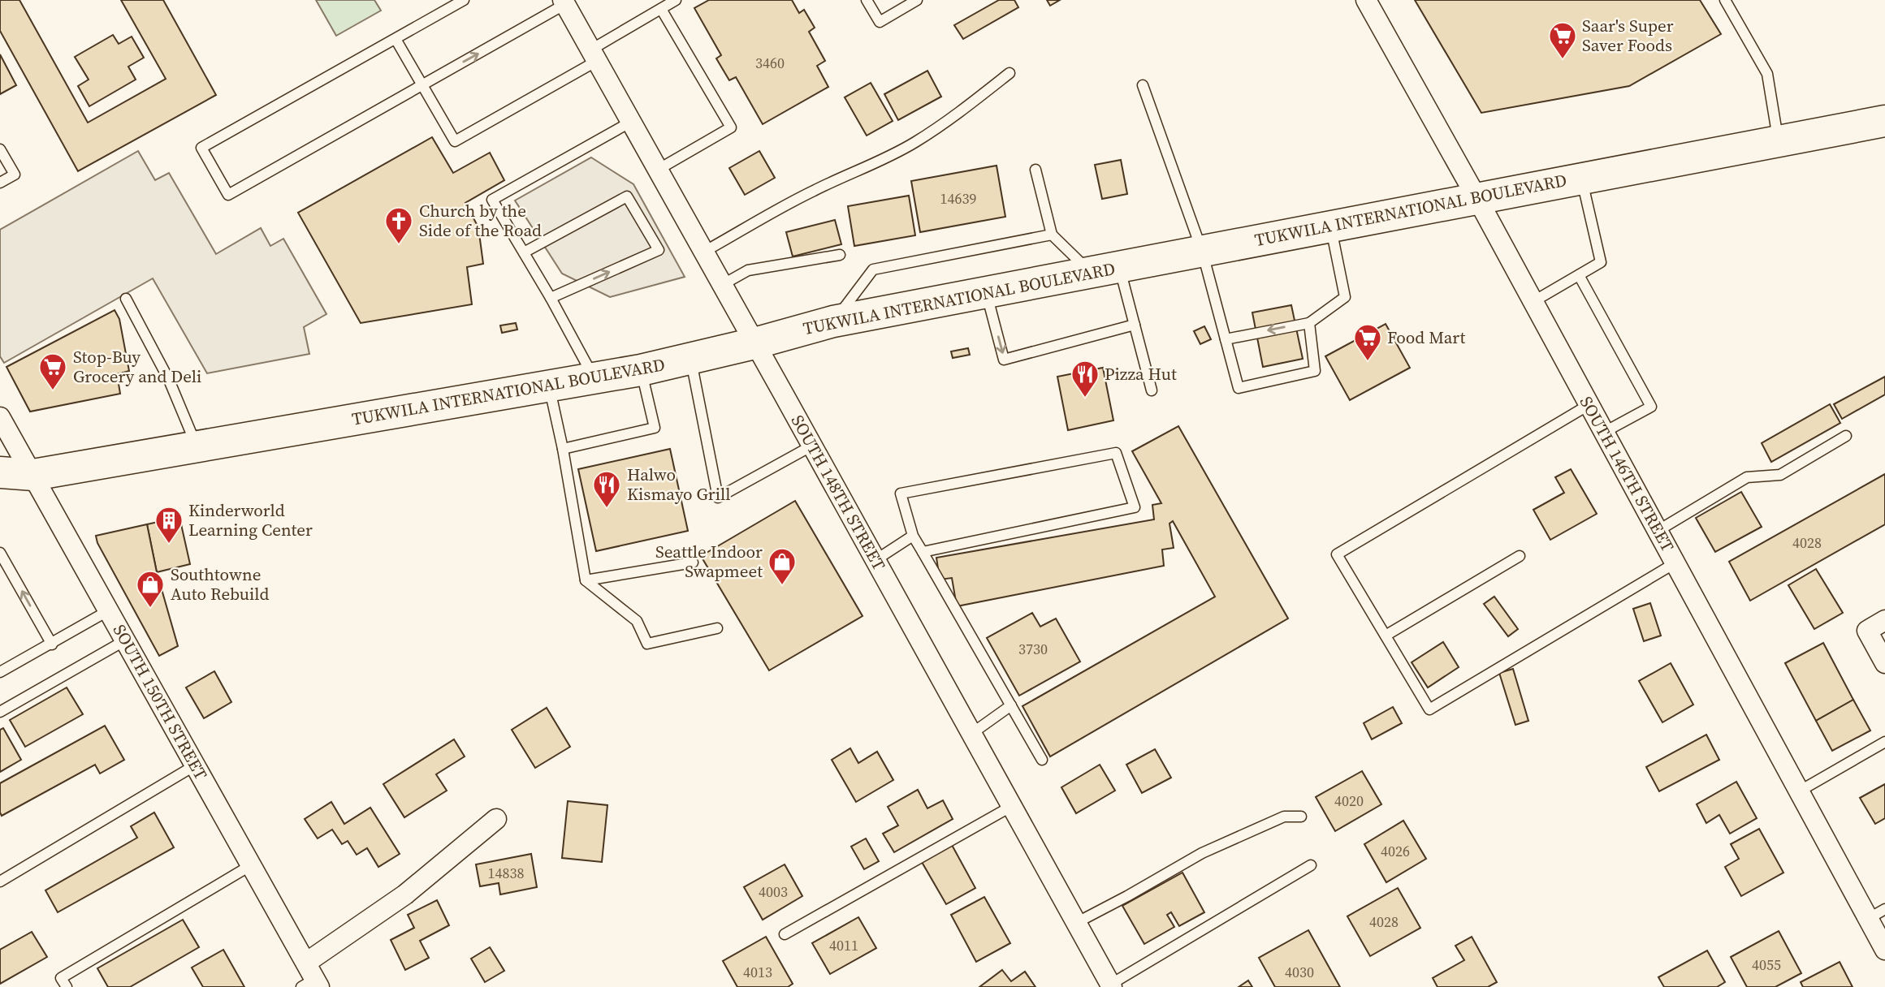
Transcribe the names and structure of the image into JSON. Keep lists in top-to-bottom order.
{
  "streets": {
    "main road": ["TUKWILA INTERNATIONAL BOULEVARD"],
    "street": ["SOUTH 146TH STREET", "SOUTH 148TH STREET", "SOUTH 150TH STREET"]
  },
  "crossings": [
    ["TUKWILA INTERNATIONAL BOULEVARD", "SOUTH 146TH STREET"],
    ["TUKWILA INTERNATIONAL BOULEVARD", "SOUTH 148TH STREET"],
    ["TUKWILA INTERNATIONAL BOULEVARD", "SOUTH 150TH STREET"]
  ],
  "places": {
    "supermarket": ["Saar's Super Saver Foods", "Food Mart", "Stop-Buy Grocery and Deli"],
    "church": ["Church by the Side of the Road"],
    "restaurant": ["Pizza Hut", "Halwo Kismayo Grill"],
    "building": ["Kinderworld Learning Center"],
    "shop": ["Seattle Indoor Swapmeet", "Southtowne Auto Rebuild"]
  },
  "house_numbers": [
    "3460",
    "14639",
    "4028",
    "3730",
    "4020",
    "4026",
    "14838",
    "4003",
    "4028",
    "4011",
    "4055",
    "4013",
    "4030"
  ]
}
